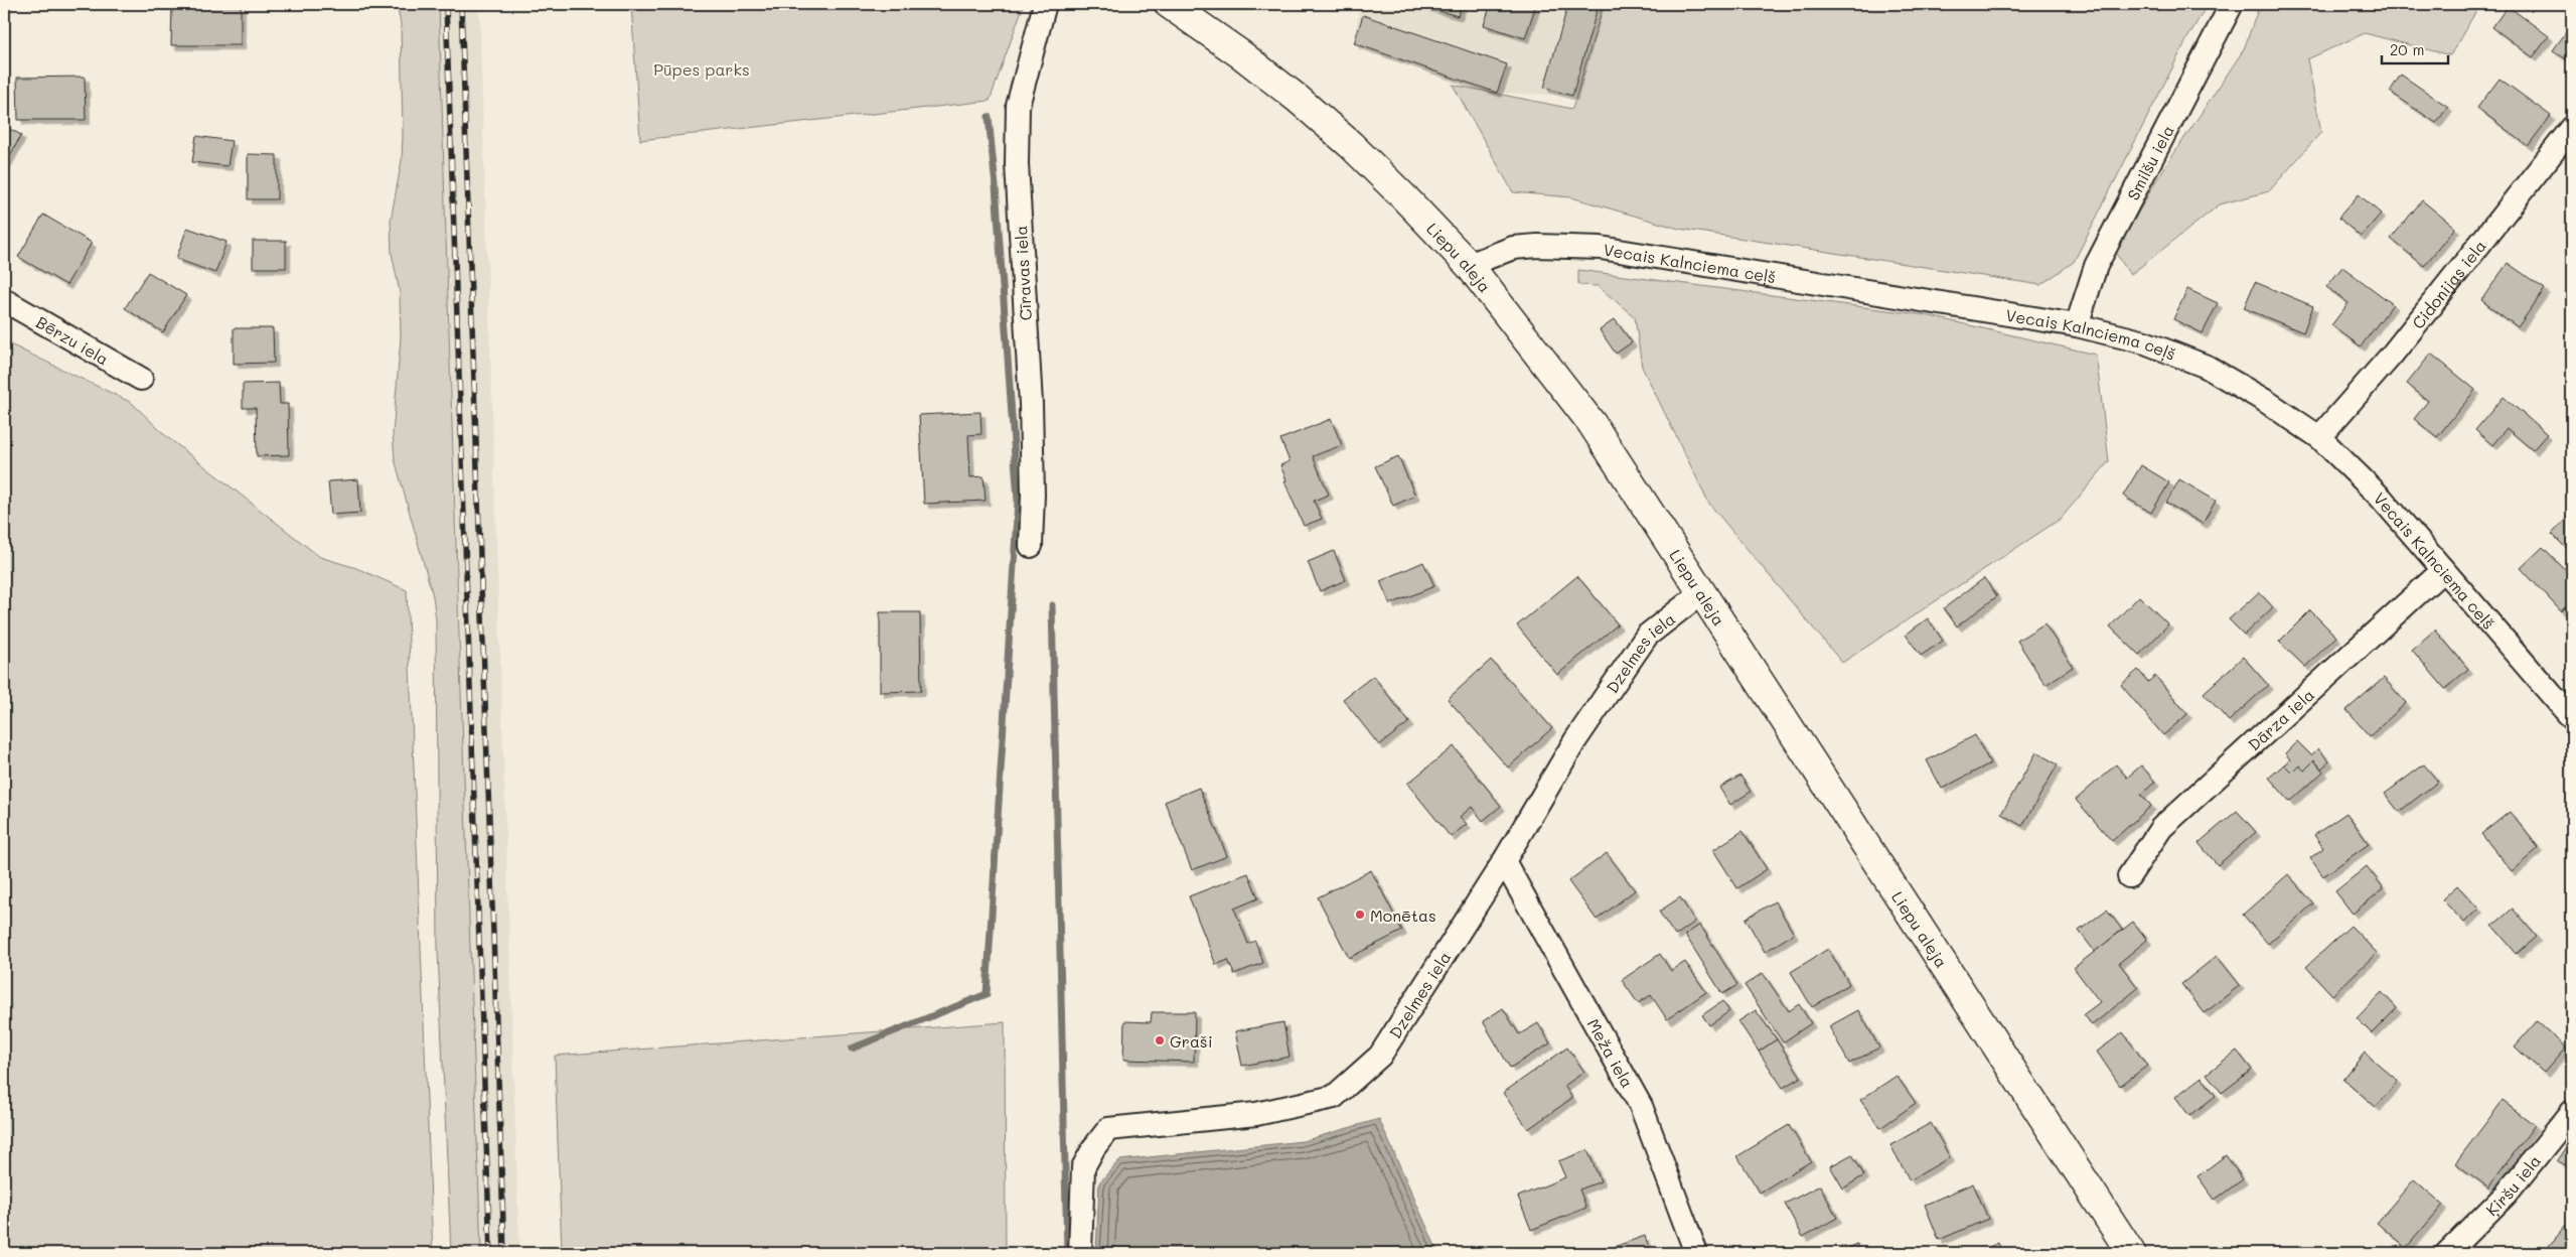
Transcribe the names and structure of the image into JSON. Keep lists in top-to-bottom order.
{
  "streets": {
    "street": [
      "Smilšu iela",
      "Liepu aleja",
      "Vecais Kalnciema ceļš",
      "Cīravas iela",
      "Cidonijas iela",
      "Bērzu iela",
      "Dzelmes iela",
      "Dārza iela",
      "Meža iela",
      "Ķiršu iela"
    ]
  },
  "crossings": [
    ["Smilšu iela", "Vecais Kalnciema ceļš"],
    ["Liepu aleja", "Vecais Kalnciema ceļš"],
    ["Liepu aleja", "Dzelmes iela"],
    ["Vecais Kalnciema ceļš", "Cidonijas iela"],
    ["Vecais Kalnciema ceļš", "Dārza iela"],
    ["Dzelmes iela", "Meža iela"]
  ],
  "parks": ["Pūpes parks"],
  "places": ["Monētas", "Graši"],
  "scale_bar": "20 m"
}
